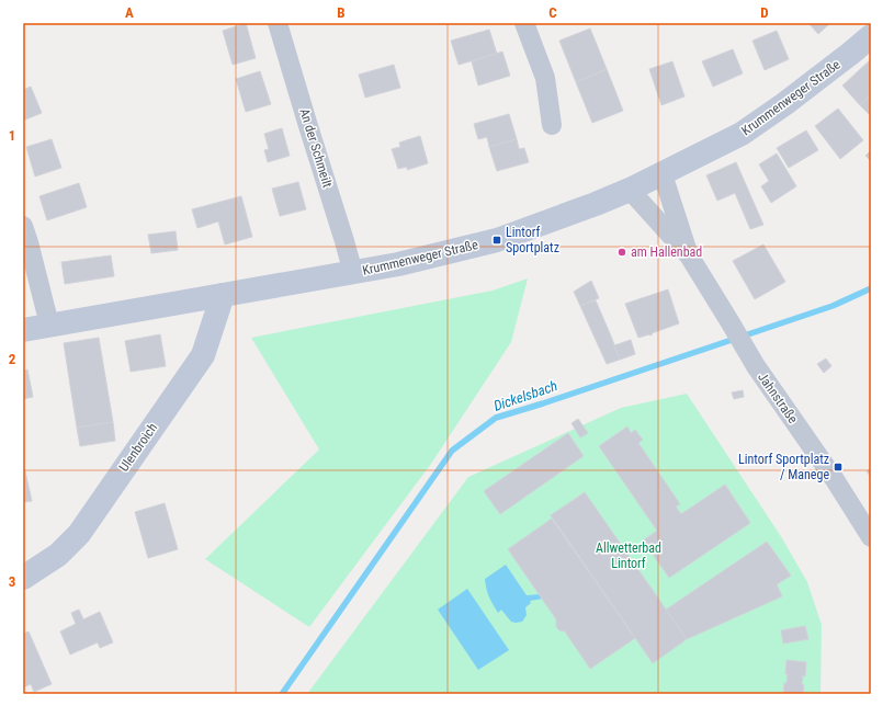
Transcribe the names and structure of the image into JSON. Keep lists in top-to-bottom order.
{
  "streets": {
    "main road": ["Krummenweger Straße", "Ulenbroich"],
    "street": ["An der Schmeilt", "Jahnstraße"]
  },
  "crossings": [
    ["Krummenweger Straße", "An der Schmeilt"],
    ["Krummenweger Straße", "Jahnstraße"],
    ["Krummenweger Straße", "Ulenbroich"]
  ],
  "water": ["Dickelsbach"],
  "parks": ["Allwetterbad Lintorf"],
  "places": {
    "transit": ["Lintorf Sportplatz", "Lintorf Sportplatz / Manege"],
    "other": ["am Hallenbad"]
  },
  "grid": {
    "columns": [
      "A",
      "B",
      "C",
      "D"
    ],
    "rows": ["1", "2", "3"]
  }
}
